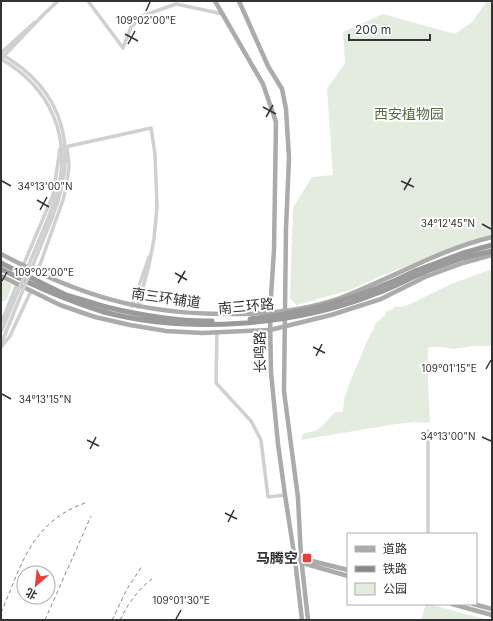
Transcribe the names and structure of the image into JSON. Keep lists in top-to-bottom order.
{
  "streets": {
    "highway": ["南三环路"],
    "main road": ["南三环辅道", "长鸣路"]
  },
  "crossings": [
    ["南三环辅道", "长鸣路"]
  ],
  "parks": ["西安植物园"],
  "places": {
    "transit": ["马腾空"]
  },
  "legend": ["道路", "铁路", "公园"],
  "scale_bar": "200 m",
  "north": "bottom left",
  "coordinates": [
    "109°02'00\"E",
    "34°13'00\"N",
    "34°12'45\"N",
    "109°01'15\"E",
    "34°13'15\"N",
    "109°01'30\"E"
  ]
}
